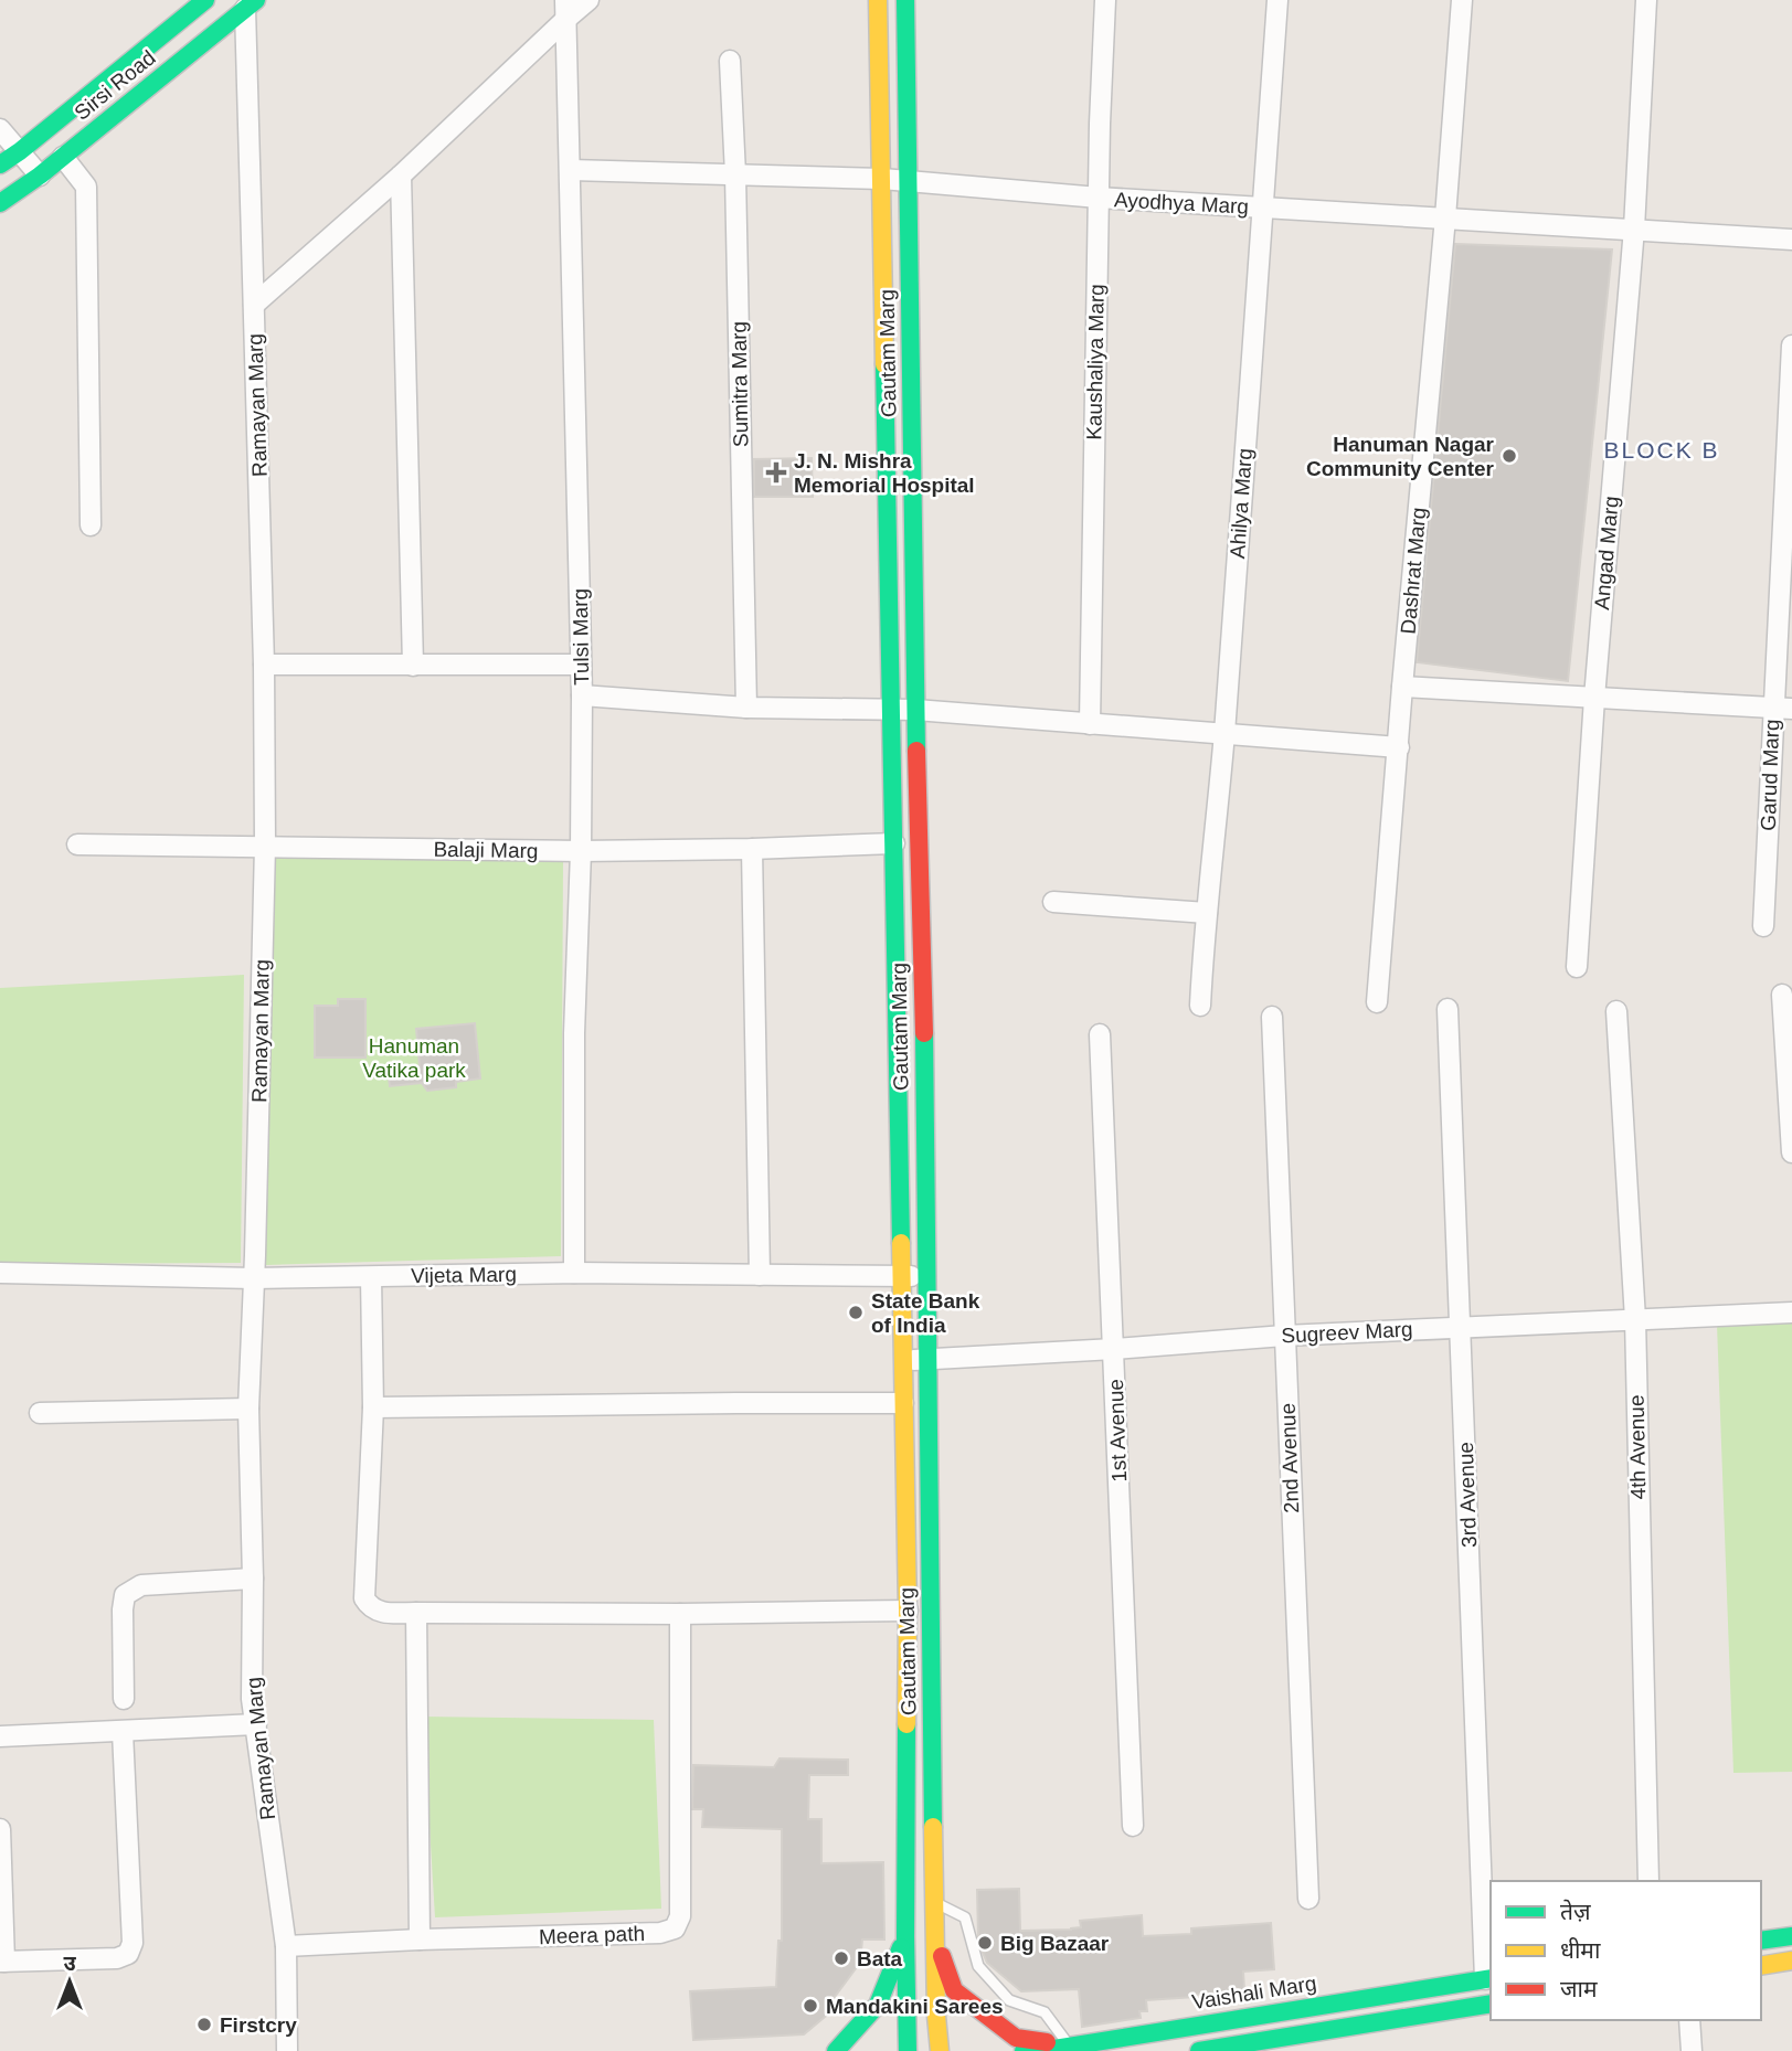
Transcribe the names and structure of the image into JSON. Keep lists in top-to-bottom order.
{
  "streets": {
    "street": [
      "Sirsi Road",
      "Ayodhya Marg",
      "Gautam Marg",
      "Kaushaliya Marg",
      "Sumitra Marg",
      "Ramayan Marg",
      "Ahilya Marg",
      "Angad Marg",
      "Dashrat Marg",
      "Tulsi Marg",
      "Garud Marg",
      "Balaji Marg",
      "Vijeta Marg",
      "Sugreev Marg",
      "1st Avenue",
      "4th Avenue",
      "2nd Avenue",
      "3rd Avenue",
      "Meera path",
      "Vaishali Marg"
    ]
  },
  "crossings": [
    ["Sirsi Road", "Ramayan Marg"],
    ["Ayodhya Marg", "Gautam Marg"],
    ["Ayodhya Marg", "Kaushaliya Marg"],
    ["Ayodhya Marg", "Sumitra Marg"],
    ["Ayodhya Marg", "Ahilya Marg"],
    ["Ayodhya Marg", "Angad Marg"],
    ["Ayodhya Marg", "Dashrat Marg"],
    ["Ayodhya Marg", "Tulsi Marg"],
    ["Gautam Marg", "Balaji Marg"],
    ["Gautam Marg", "Vijeta Marg"],
    ["Gautam Marg", "Sugreev Marg"],
    ["Ramayan Marg", "Balaji Marg"],
    ["Ramayan Marg", "Vijeta Marg"],
    ["Ramayan Marg", "Meera path"],
    ["Tulsi Marg", "Balaji Marg"],
    ["Tulsi Marg", "Vijeta Marg"],
    ["Sugreev Marg", "1st Avenue"],
    ["Sugreev Marg", "4th Avenue"],
    ["Sugreev Marg", "2nd Avenue"],
    ["Sugreev Marg", "3rd Avenue"],
    ["3rd Avenue", "Vaishali Marg"]
  ],
  "districts": ["BLOCK B"],
  "parks": ["Hanuman Vatika park"],
  "places": {
    "other": [
      "Hanuman Nagar Community Center",
      "State Bank of India",
      "Big Bazaar",
      "Bata",
      "Mandakini Sarees",
      "Firstcry"
    ],
    "health": ["J. N. Mishra Memorial Hospital"]
  },
  "legend": ["तेज़", "धीमा", "जाम"],
  "north": "top"
}
